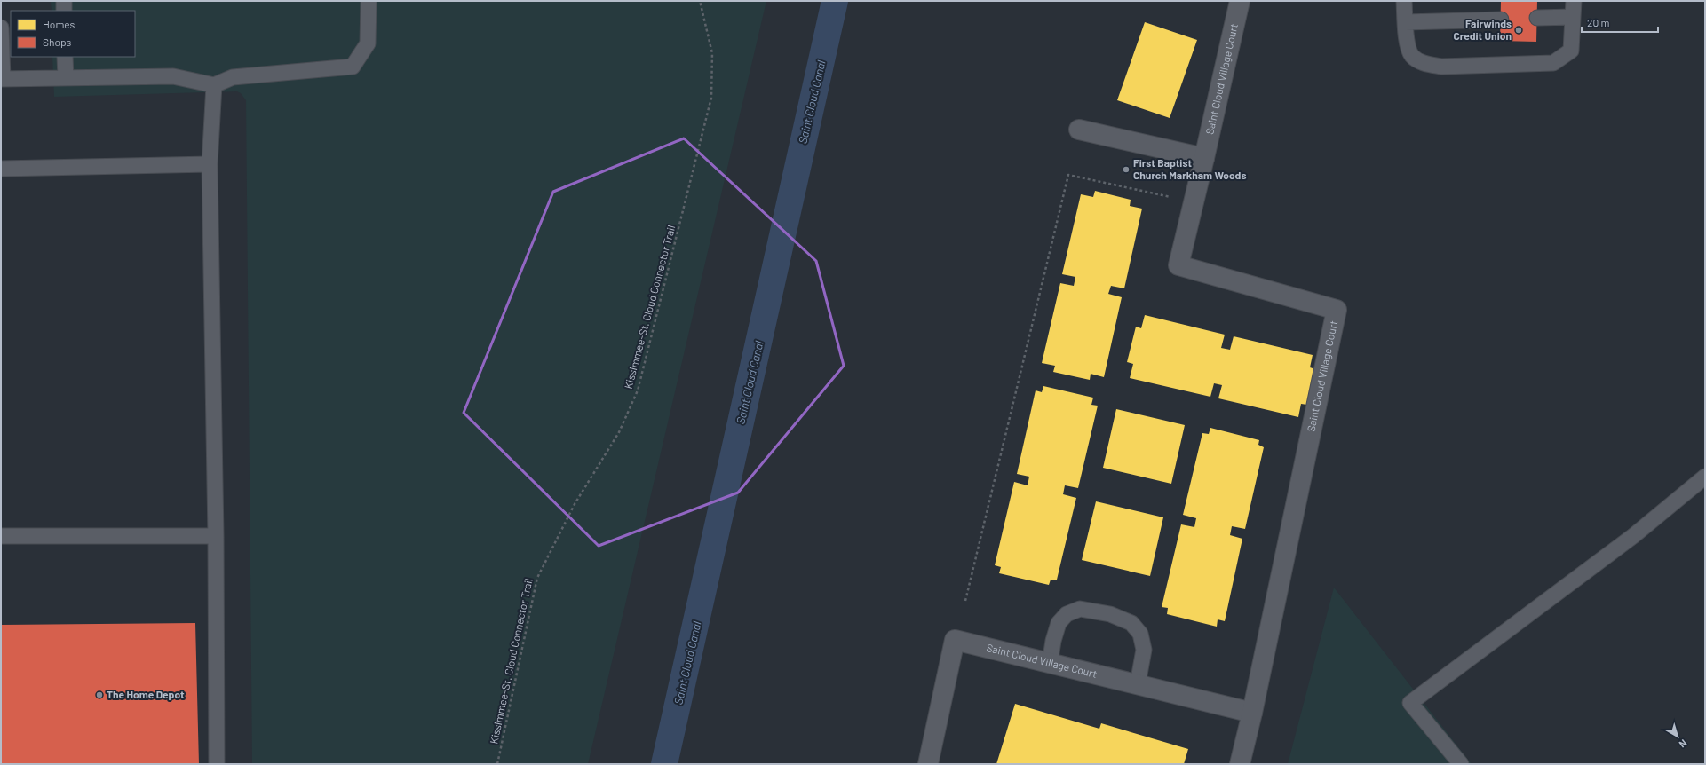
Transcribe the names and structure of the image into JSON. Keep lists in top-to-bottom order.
{
  "streets": {
    "street": ["Saint Cloud Village Court"],
    "path": ["Kissimmee-St. Cloud Connector Trail"]
  },
  "water": ["Saint Cloud Canal"],
  "places": ["Fairwinds Credit Union", "First Baptist Church Markham Woods", "The Home Depot"],
  "legend": ["Homes", "Shops"],
  "scale_bar": "20 m",
  "north": "bottom right"
}
